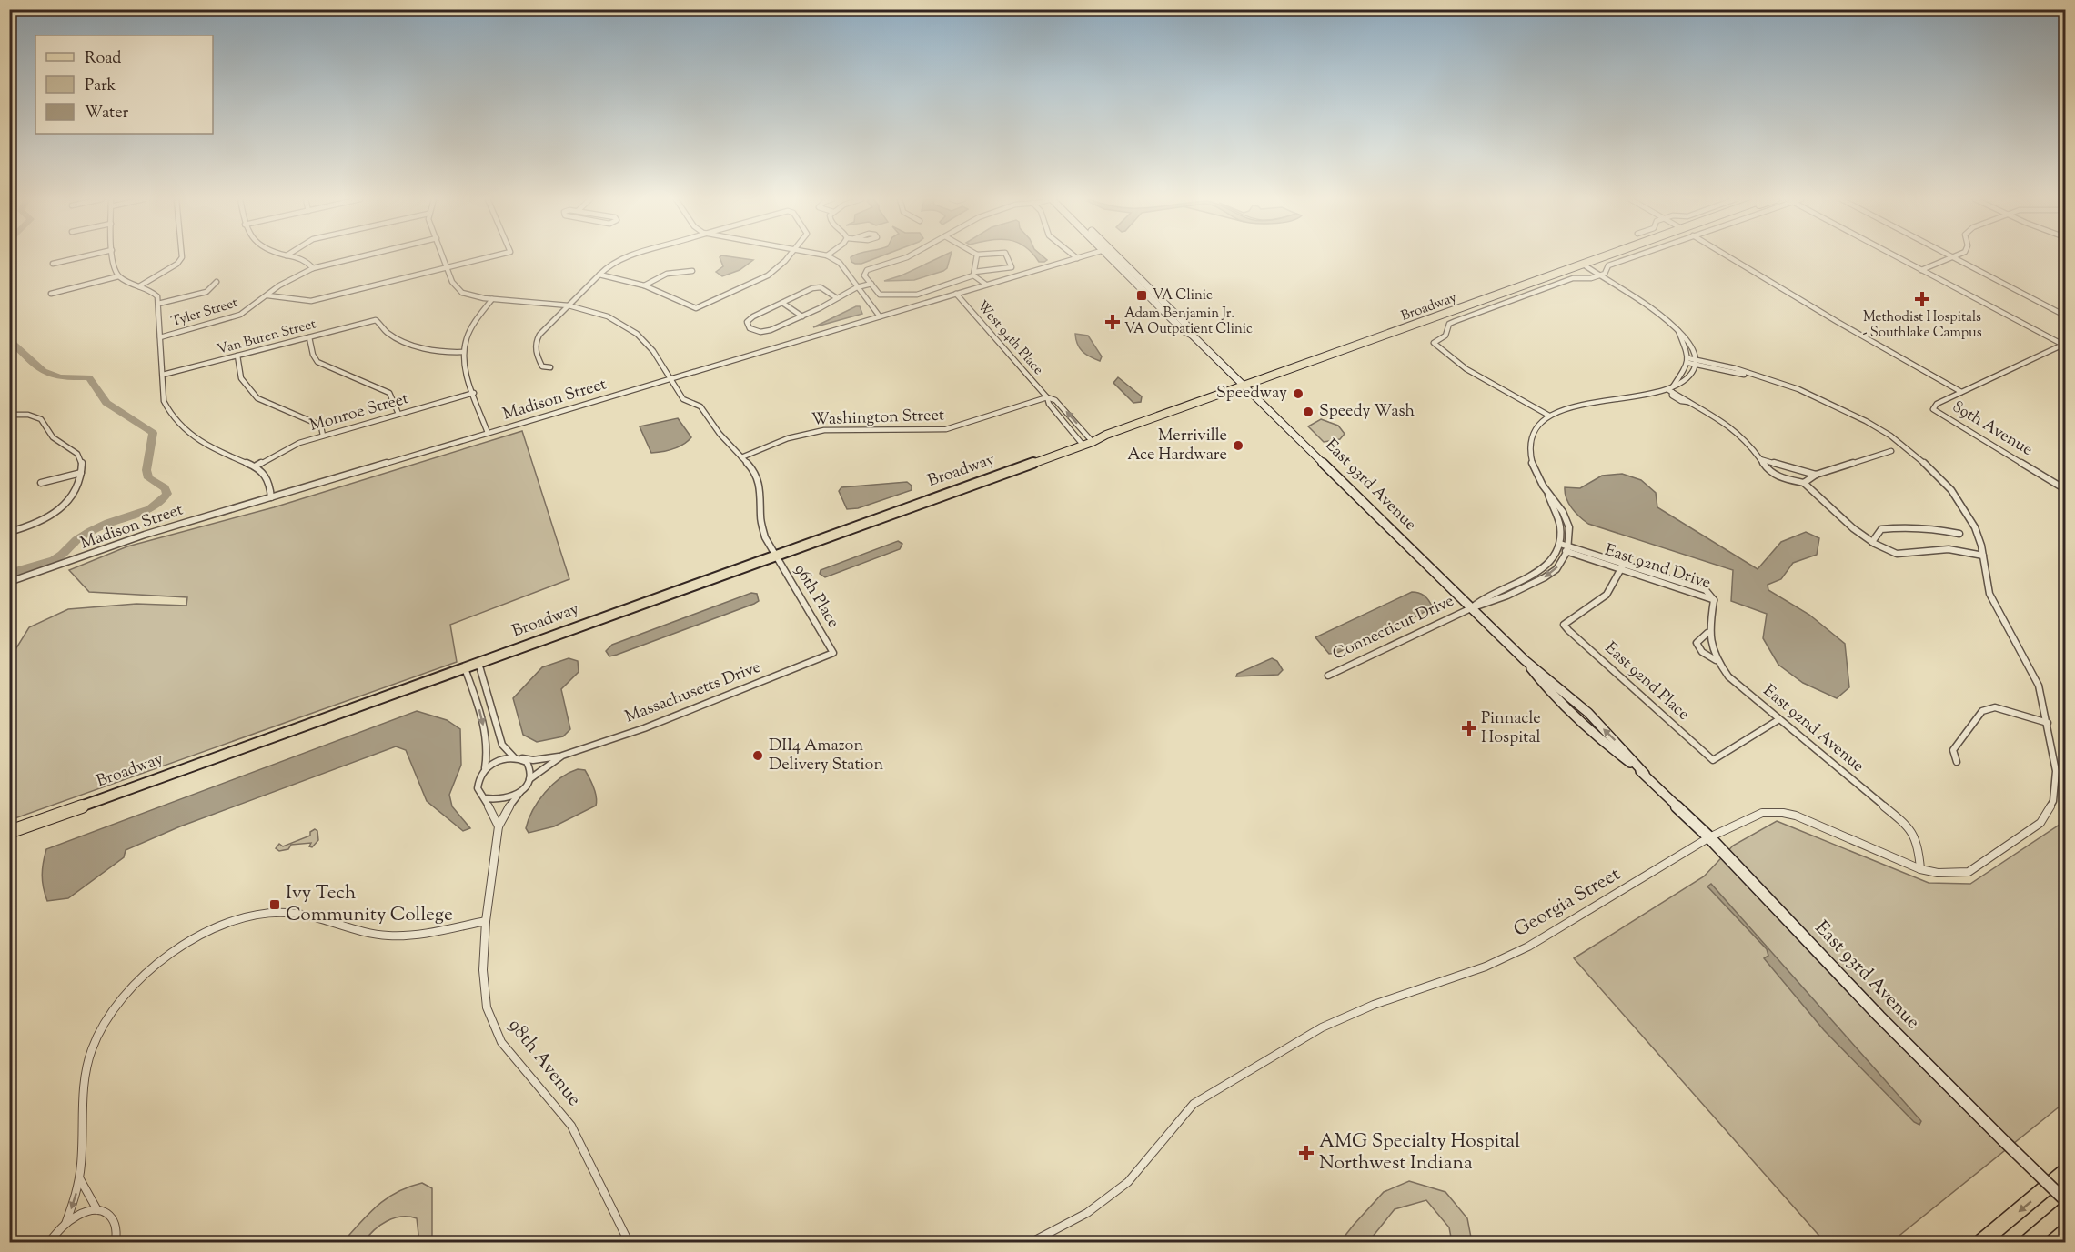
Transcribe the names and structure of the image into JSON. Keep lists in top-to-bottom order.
{
  "streets": {
    "main road": ["Broadway"],
    "street": [
      "Tyler Street",
      "Van Buren Street",
      "West 94th Place",
      "Madison Street",
      "Monroe Street",
      "Washington Street",
      "89th Avenue",
      "East 93rd Avenue",
      "East 92nd Drive",
      "96th Place",
      "Connecticut Drive",
      "East 92nd Place",
      "Massachusetts Drive",
      "East 92nd Avenue",
      "Georgia Street",
      "98th Avenue"
    ]
  },
  "crossings": [
    ["Broadway", "West 94th Place"],
    ["Broadway", "East 93rd Avenue"],
    ["Broadway", "96th Place"],
    ["West 94th Place", "Madison Street"],
    ["West 94th Place", "Washington Street"],
    ["Madison Street", "96th Place"],
    ["Washington Street", "96th Place"],
    ["East 93rd Avenue", "Connecticut Drive"],
    ["East 93rd Avenue", "Georgia Street"],
    ["East 92nd Drive", "Connecticut Drive"],
    ["East 92nd Drive", "East 92nd Place"],
    ["East 92nd Drive", "East 92nd Avenue"],
    ["96th Place", "Massachusetts Drive"],
    ["East 92nd Place", "East 92nd Avenue"],
    ["Massachusetts Drive", "98th Avenue"],
    ["East 92nd Avenue", "Georgia Street"]
  ],
  "places": {
    "transit": ["VA Clinic", "Ivy Tech Community College"],
    "health": [
      "Methodist Hospitals - Southlake Campus",
      "Adam Benjamin Jr. VA Outpatient Clinic",
      "Pinnacle Hospital",
      "AMG Specialty Hospital Northwest Indiana"
    ],
    "other": [
      "Speedway",
      "Speedy Wash",
      "Merriville Ace Hardware",
      "DII4 Amazon Delivery Station"
    ]
  },
  "legend": ["Road", "Park", "Water"]
}
